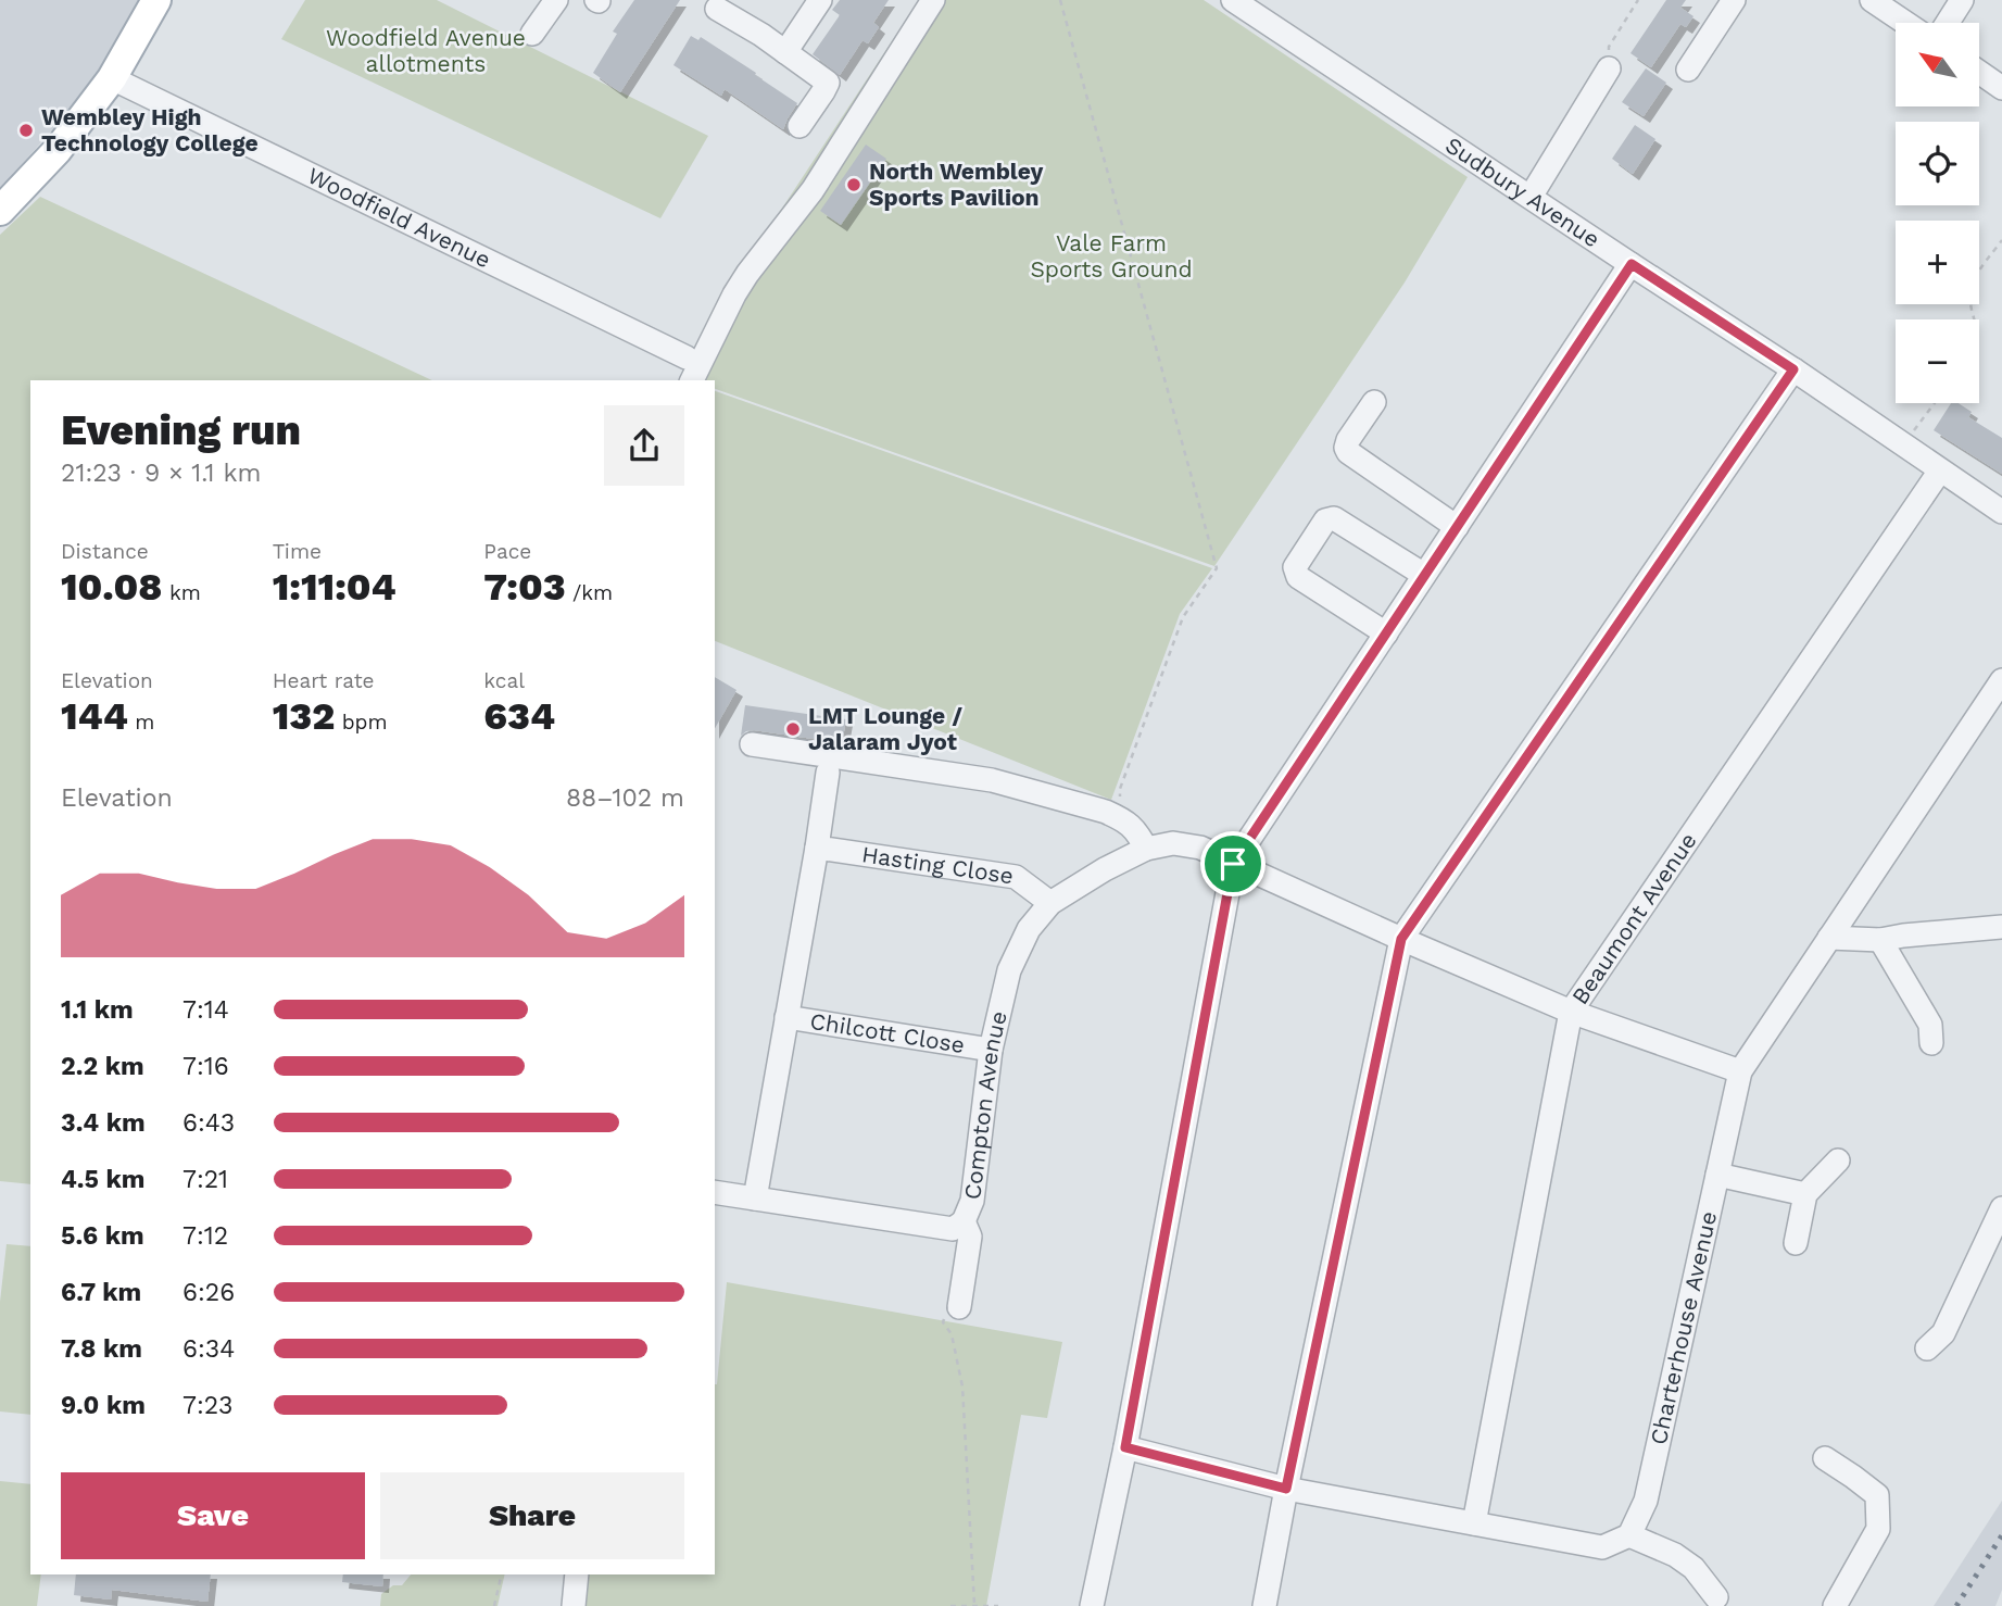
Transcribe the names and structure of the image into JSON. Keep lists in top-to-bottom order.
{
  "streets": {
    "street": [
      "Sudbury Avenue",
      "Woodfield Avenue",
      "Hasting Close",
      "Beaumont Avenue",
      "Chilcott Close",
      "Compton Avenue",
      "Charterhouse Avenue"
    ]
  },
  "crossings": [
    ["Sudbury Avenue", "Beaumont Avenue"],
    ["Hasting Close", "Chilcott Close"],
    ["Hasting Close", "Compton Avenue"],
    ["Chilcott Close", "Compton Avenue"]
  ],
  "parks": ["Woodfield Avenue allotments", "Vale Farm Sports Ground"],
  "places": ["Wembley High Technology College", "North Wembley Sports Pavilion", "LMT Lounge / Jalaram Jyot"],
  "north": "top left",
  "page": {
    "map_buttons": ["+", "−"],
    "heading": ["Evening run", "21:23 · 9 × 1.1 km"],
    "stats": [
      ["Distance", "10.08 km"],
      ["Time", "1:11:04"],
      ["Pace", "7:03 /km"],
      ["Elevation", "144 m"],
      ["Heart rate", "132 bpm"],
      ["kcal", "634"]
    ],
    "chart": ["Elevation", "88–102 m"],
    "list": [
      {
        "name": "1.1 km",
        "note": "7:14"
      },
      {
        "name": "2.2 km",
        "note": "7:16"
      },
      {
        "name": "3.4 km",
        "note": "6:43"
      },
      {
        "name": "4.5 km",
        "note": "7:21"
      },
      {
        "name": "5.6 km",
        "note": "7:12"
      },
      {
        "name": "6.7 km",
        "note": "6:26"
      },
      {
        "name": "7.8 km",
        "note": "6:34"
      },
      {
        "name": "9.0 km",
        "note": "7:23"
      }
    ],
    "buttons": ["Save", "Share"]
  }
}
